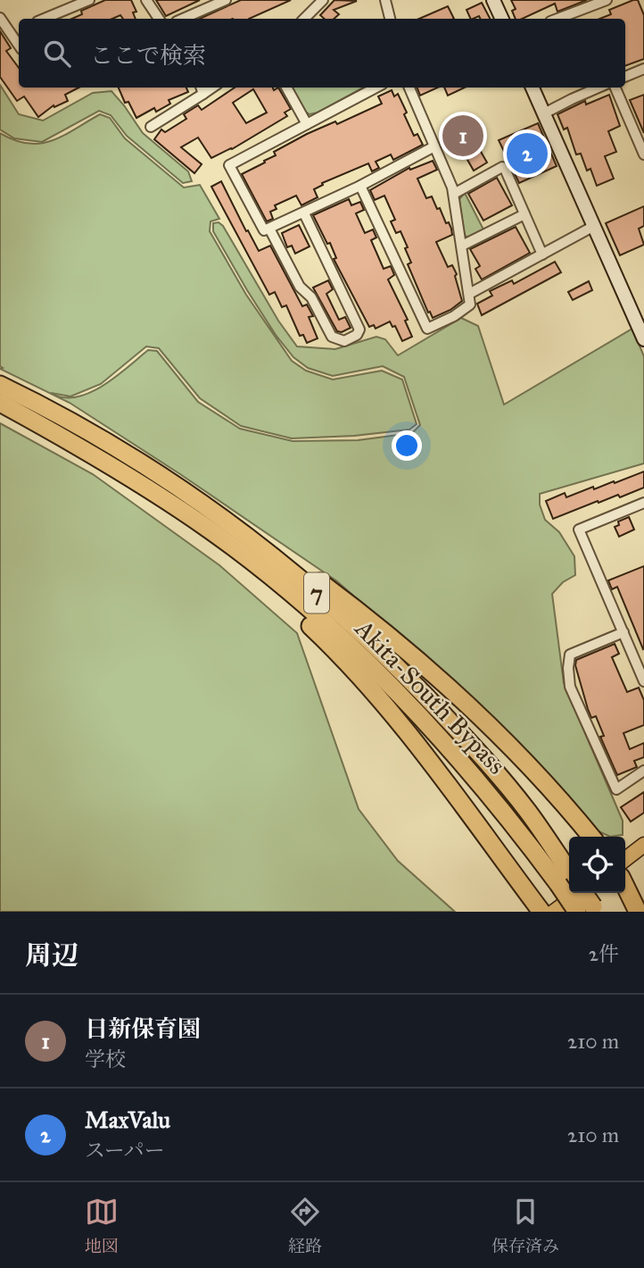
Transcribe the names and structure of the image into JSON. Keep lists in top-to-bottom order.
{
  "streets": {
    "highway": ["7", "Akita-South Bypass"]
  },
  "page": {
    "search": "ここで検索",
    "pins": ["1", "2"],
    "heading": ["周辺", "2件"],
    "list": [
      {
        "mark": "1",
        "name": "日新保育園",
        "note": "学校",
        "value": "210 m"
      },
      {
        "mark": "2",
        "name": "MaxValu",
        "note": "スーパー",
        "value": "210 m"
      }
    ],
    "nav": ["地図", "経路", "保存済み"]
  }
}
